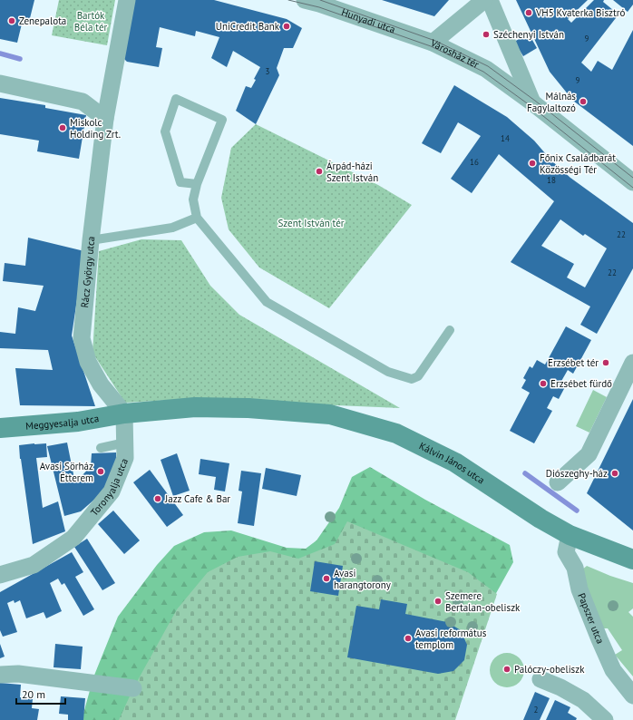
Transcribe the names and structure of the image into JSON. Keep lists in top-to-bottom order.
{
  "streets": {
    "street": [
      "Hunyadi utca",
      "Városház tér",
      "Rácz György utca",
      "Meggyesalja utca",
      "Kálvin János utca",
      "Toronyalja utca",
      "Papszer utca"
    ]
  },
  "crossings": [
    ["Hunyadi utca", "Városház tér"],
    ["Rácz György utca", "Meggyesalja utca"],
    ["Rácz György utca", "Kálvin János utca"],
    ["Rácz György utca", "Toronyalja utca"],
    ["Meggyesalja utca", "Kálvin János utca"],
    ["Meggyesalja utca", "Toronyalja utca"],
    ["Kálvin János utca", "Toronyalja utca"],
    ["Kálvin János utca", "Papszer utca"]
  ],
  "parks": ["Bartók Béla tér", "Szent István tér"],
  "places": [
    "VH5 Kvaterka Bisztró",
    "Zenepalota",
    "UniCredit Bank",
    "Széchenyi István",
    "Málnás Fagylaltozó",
    "Miskolc Holding Zrt.",
    "Főnix Családbarát Közösségi Tér",
    "Árpád-házi Szent István",
    "Erzsébet tér",
    "Erzsébet fürdő",
    "Avasi Sörház Étterem",
    "Diószeghy-ház",
    "Jazz Cafe & Bar",
    "Avasi harangtorony",
    "Szemere Bertalan-obeliszk",
    "Avasi református templom",
    "Palóczy-obeliszk"
  ],
  "house_numbers": [
    "9",
    "3",
    "9",
    "14",
    "16",
    "18",
    "22",
    "22",
    "2"
  ],
  "scale_bar": "20 m"
}
